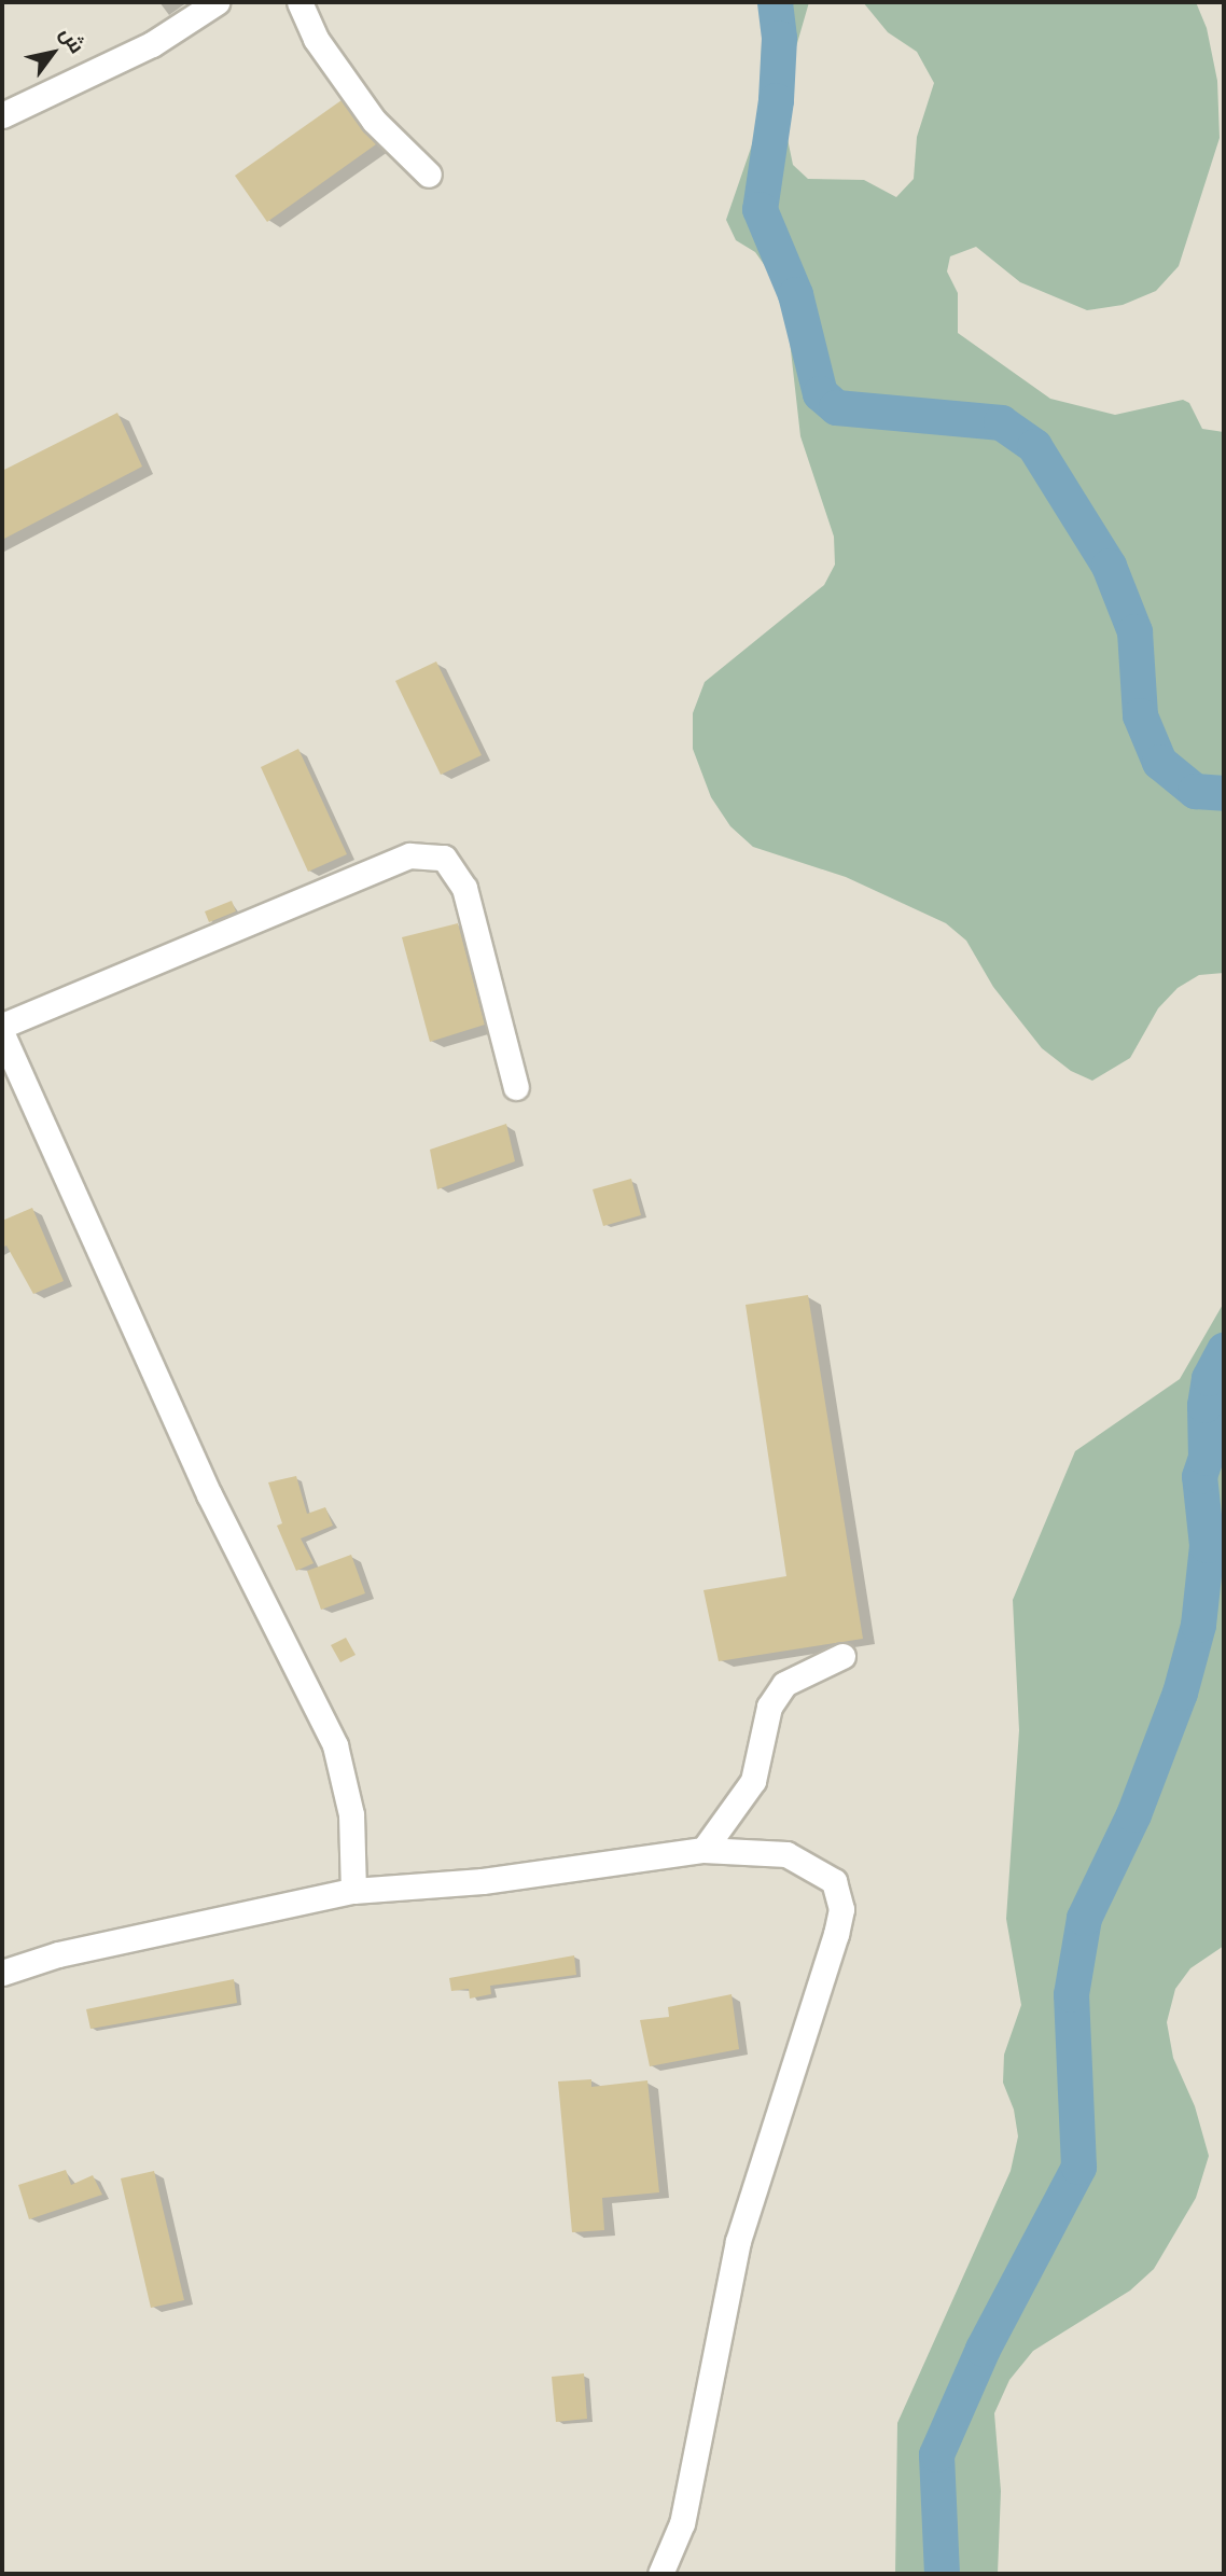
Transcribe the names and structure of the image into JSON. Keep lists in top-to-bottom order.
{
  "north": "top right"
}
